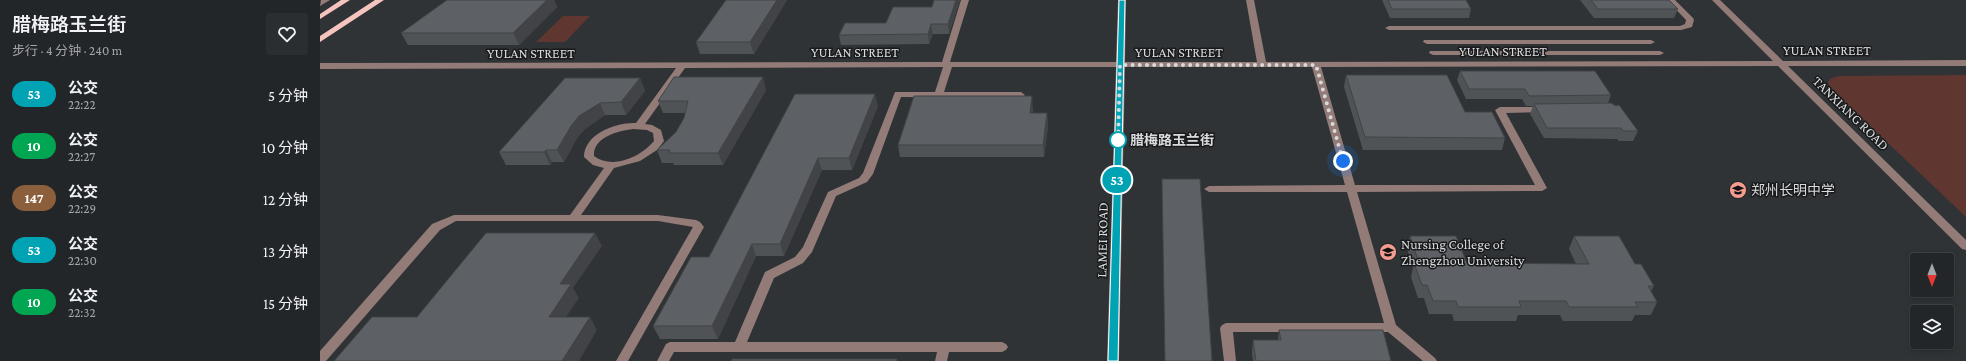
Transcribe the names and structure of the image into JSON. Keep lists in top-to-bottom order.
{
  "streets": {
    "street": ["YULAN STREET", "TANXIANG ROAD", "LAMEI ROAD"]
  },
  "crossings": [
    ["YULAN STREET", "TANXIANG ROAD"],
    ["YULAN STREET", "LAMEI ROAD"]
  ],
  "places": {
    "other": ["腊梅路玉兰街"],
    "school or university": ["郑州长明中学", "Nursing College of Zhengzhou University"]
  },
  "lines": ["bus line 53"],
  "north": "bottom",
  "page": {
    "heading": ["腊梅路玉兰街", "步行 · 4 分钟 · 240 m"],
    "on_map": "53",
    "list": [
      {
        "mark": "53",
        "name": "公交",
        "note": "22:22",
        "value": "5 分钟"
      },
      {
        "mark": "10",
        "name": "公交",
        "note": "22:27",
        "value": "10 分钟"
      },
      {
        "mark": "147",
        "name": "公交",
        "note": "22:29",
        "value": "12 分钟"
      },
      {
        "mark": "53",
        "name": "公交",
        "note": "22:30",
        "value": "13 分钟"
      },
      {
        "mark": "10",
        "name": "公交",
        "note": "22:32",
        "value": "15 分钟"
      }
    ]
  }
}
